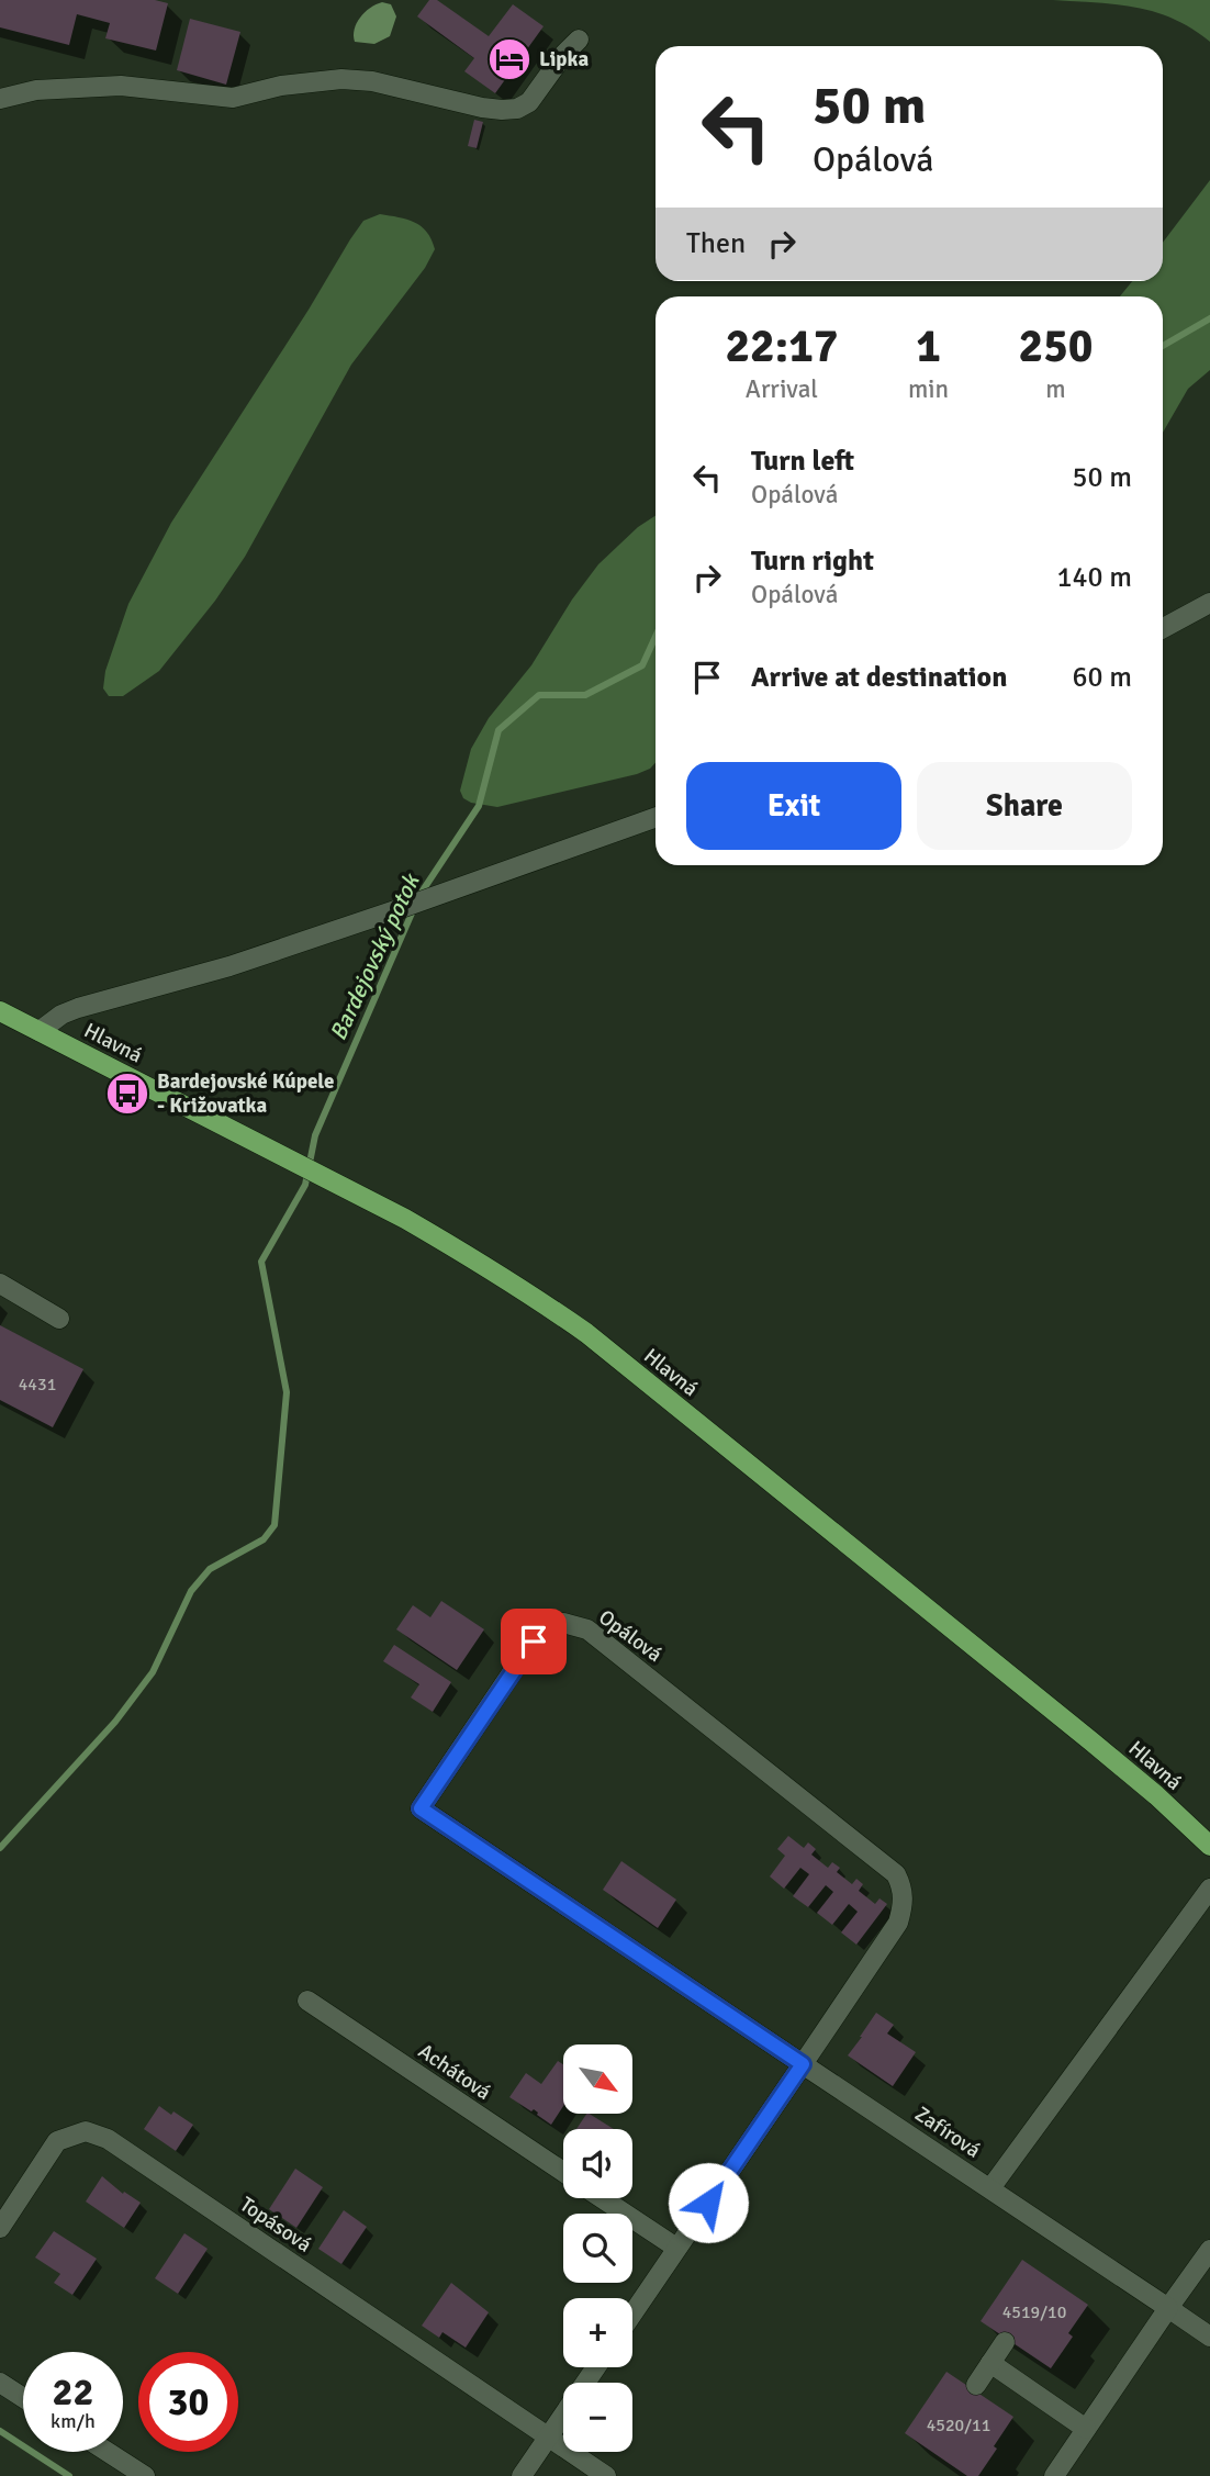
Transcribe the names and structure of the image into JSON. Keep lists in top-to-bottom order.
{
  "streets": {
    "main road": ["Hlavná"],
    "street": [
      "Opálová",
      "Achátová",
      "Zafírová",
      "Topásová"
    ]
  },
  "crossings": [
    ["Opálová", "Zafírová"]
  ],
  "water": ["Bardejovský potok"],
  "places": {
    "hotel": ["Lipka"],
    "bus stop": ["Bardejovské Kúpele - Križovatka"]
  },
  "house_numbers": ["4431", "4519/10", "4520/11"],
  "north": "bottom right",
  "page": {
    "turn": ["50 m", "Opálová"],
    "then": "Then",
    "eta": [
      "22:17",
      "Arrival",
      "1",
      "min",
      "250",
      "m"
    ],
    "list": [
      {
        "name": "Turn left",
        "note": "Opálová",
        "value": "50 m"
      },
      {
        "name": "Turn right",
        "note": "Opálová",
        "value": "140 m"
      },
      {
        "name": "Arrive at destination",
        "value": "60 m"
      }
    ],
    "buttons": ["Exit", "Share"],
    "map_buttons": ["+", "−"],
    "speed": "22 km/h",
    "limit": "30"
  }
}
